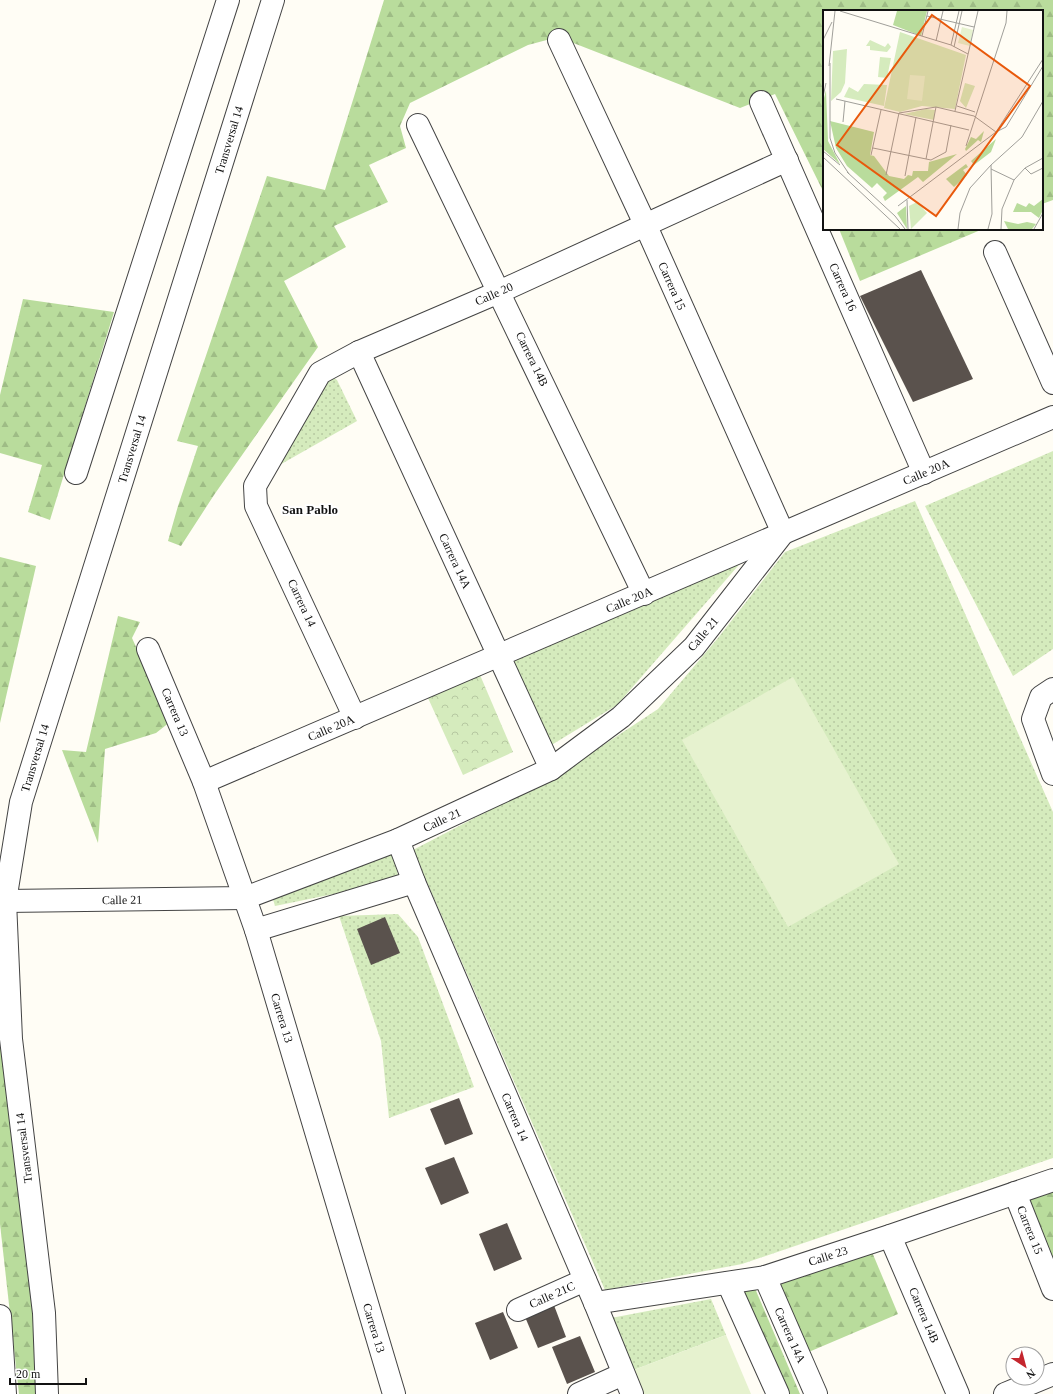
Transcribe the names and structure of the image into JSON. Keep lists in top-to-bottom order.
{
  "streets": {
    "street": [
      "Transversal 14",
      "Carrera 15",
      "Carrera 16",
      "Calle 20",
      "Carrera 14B",
      "Calle 20A",
      "Carrera 14A",
      "Carrera 14",
      "Calle 21",
      "Carrera 13",
      "Calle 23",
      "Calle 21C"
    ]
  },
  "crossings": [
    ["Transversal 14", "Calle 21"],
    ["Carrera 15", "Calle 20"],
    ["Carrera 15", "Calle 20A"],
    ["Carrera 15", "Calle 21"],
    ["Carrera 15", "Calle 23"],
    ["Carrera 16", "Calle 20"],
    ["Carrera 16", "Calle 20A"],
    ["Calle 20", "Carrera 14B"],
    ["Calle 20", "Carrera 14A"],
    ["Calle 20", "Carrera 14"],
    ["Carrera 14B", "Calle 20A"],
    ["Carrera 14B", "Calle 23"],
    ["Calle 20A", "Carrera 14A"],
    ["Calle 20A", "Carrera 14"],
    ["Calle 20A", "Calle 21"],
    ["Calle 20A", "Carrera 13"],
    ["Carrera 14A", "Calle 21"],
    ["Carrera 14A", "Calle 23"],
    ["Carrera 14", "Calle 21"],
    ["Carrera 14", "Calle 23"],
    ["Carrera 14", "Calle 21C"],
    ["Calle 21", "Carrera 13"]
  ],
  "districts": ["San Pablo"],
  "scale_bar": "20 m",
  "north": "bottom right"
}
